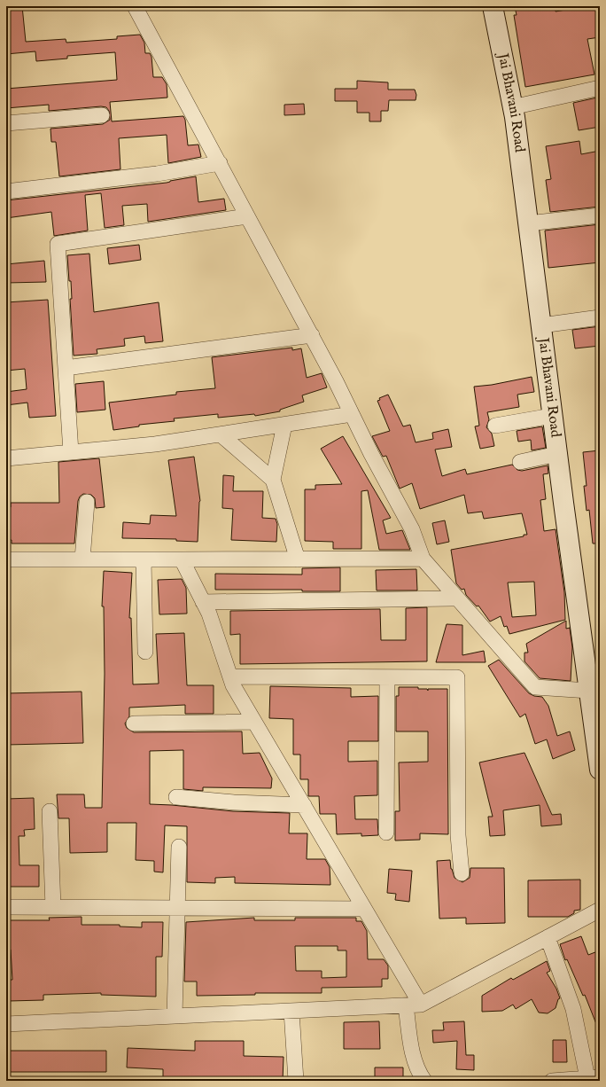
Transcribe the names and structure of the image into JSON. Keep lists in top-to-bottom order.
{
  "streets": {
    "street": ["Jai Bhavani Road"]
  }
}
